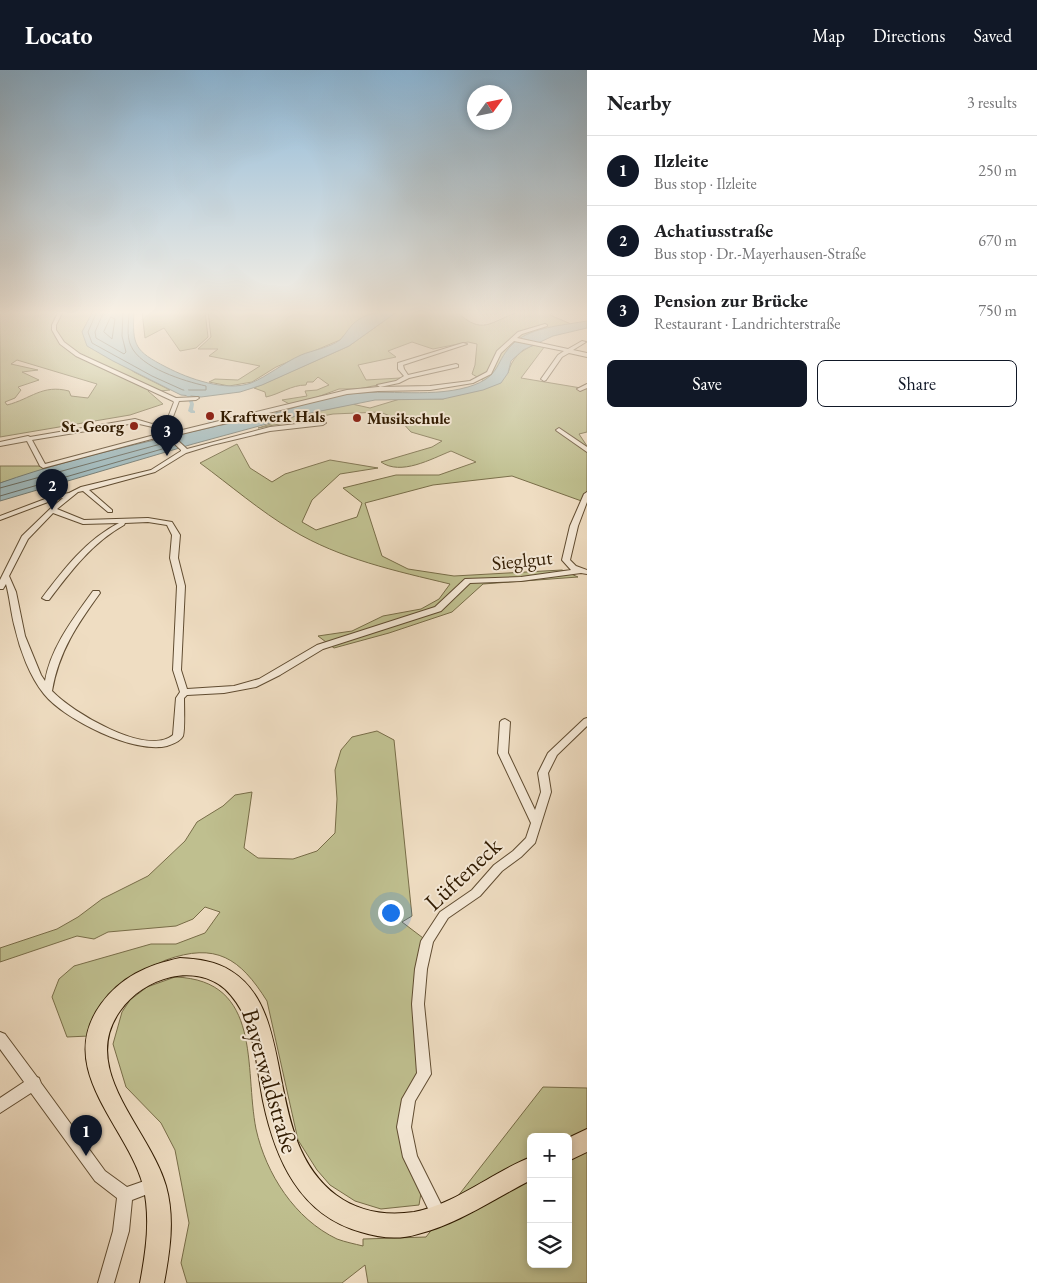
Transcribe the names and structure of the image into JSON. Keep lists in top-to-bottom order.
{
  "streets": {
    "main road": ["Bayerwaldstraße"],
    "street": ["Sieglgut", "Lüfteneck"]
  },
  "crossings": [
    ["Lüfteneck", "Bayerwaldstraße"]
  ],
  "places": ["Kraftwerk Hals", "Musikschule", "St. Georg"],
  "north": "top right",
  "page": {
    "header": "Locato",
    "nav": ["Map", "Directions", "Saved"],
    "heading": ["Nearby", "3 results"],
    "list": [
      {
        "mark": "1",
        "name": "Ilzleite",
        "note": "Bus stop · Ilzleite",
        "value": "250 m"
      },
      {
        "mark": "2",
        "name": "Achatiusstraße",
        "note": "Bus stop · Dr.-Mayerhausen-Straße",
        "value": "670 m"
      },
      {
        "mark": "3",
        "name": "Pension zur Brücke",
        "note": "Restaurant · Landrichterstraße",
        "value": "750 m"
      }
    ],
    "buttons": ["Save", "Share"],
    "pins": ["3", "2", "1"],
    "map_buttons": ["+", "−"]
  }
}
